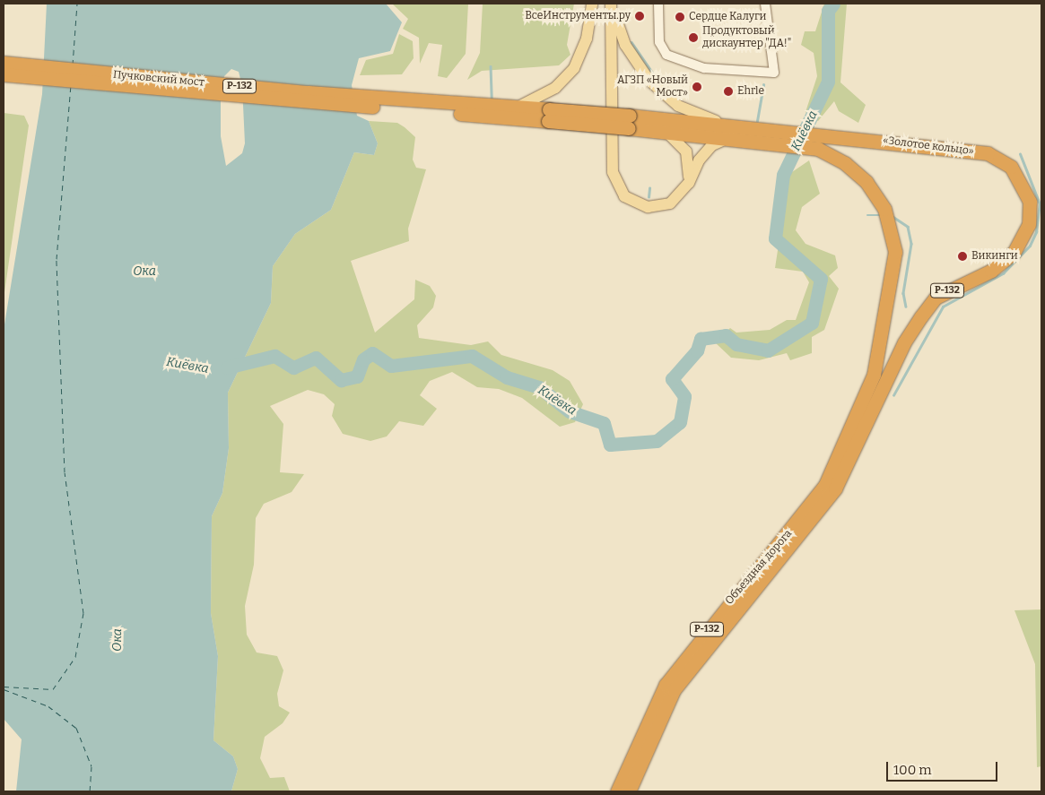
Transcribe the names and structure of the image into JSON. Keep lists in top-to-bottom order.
{
  "streets": {
    "highway": [
      "Пучковский мост",
      "Р-132",
      "«Золотое кольцо»",
      "Объездная дорога"
    ]
  },
  "crossings": [
    ["Пучковский мост", "Р-132"],
    ["Р-132", "«Золотое кольцо»"],
    ["«Золотое кольцо»", "Объездная дорога"]
  ],
  "water": ["Киёвка", "Ока"],
  "places": [
    "ВсеИнструменты.ру",
    "Сердце Калуги",
    "Продуктовый дискаунтер \"ДА!\"",
    "АГЗП «Новый Мост»",
    "Ehrle",
    "Викинги"
  ],
  "scale_bar": "100 m"
}
